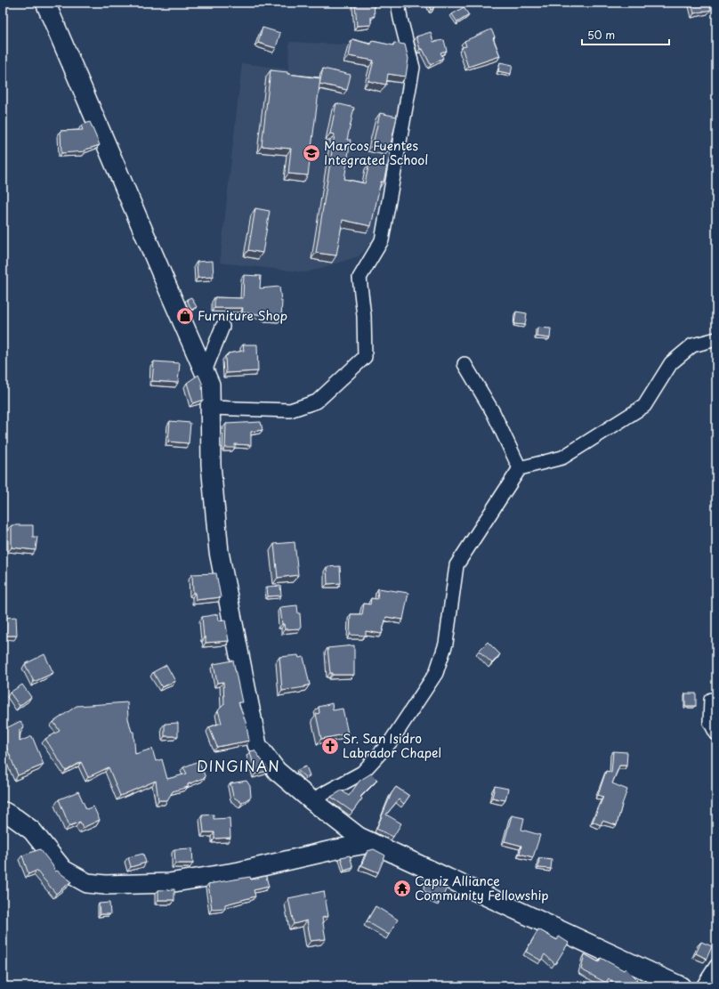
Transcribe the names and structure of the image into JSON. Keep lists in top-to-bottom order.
{
  "districts": ["DINGINAN"],
  "places": {
    "school or university": ["Marcos Fuentes Integrated School"],
    "shop": ["Furniture Shop"],
    "church": ["Sr. San Isidro Labrador Chapel"],
    "temple": ["Capiz Alliance Community Fellowship"]
  },
  "scale_bar": "50 m"
}
